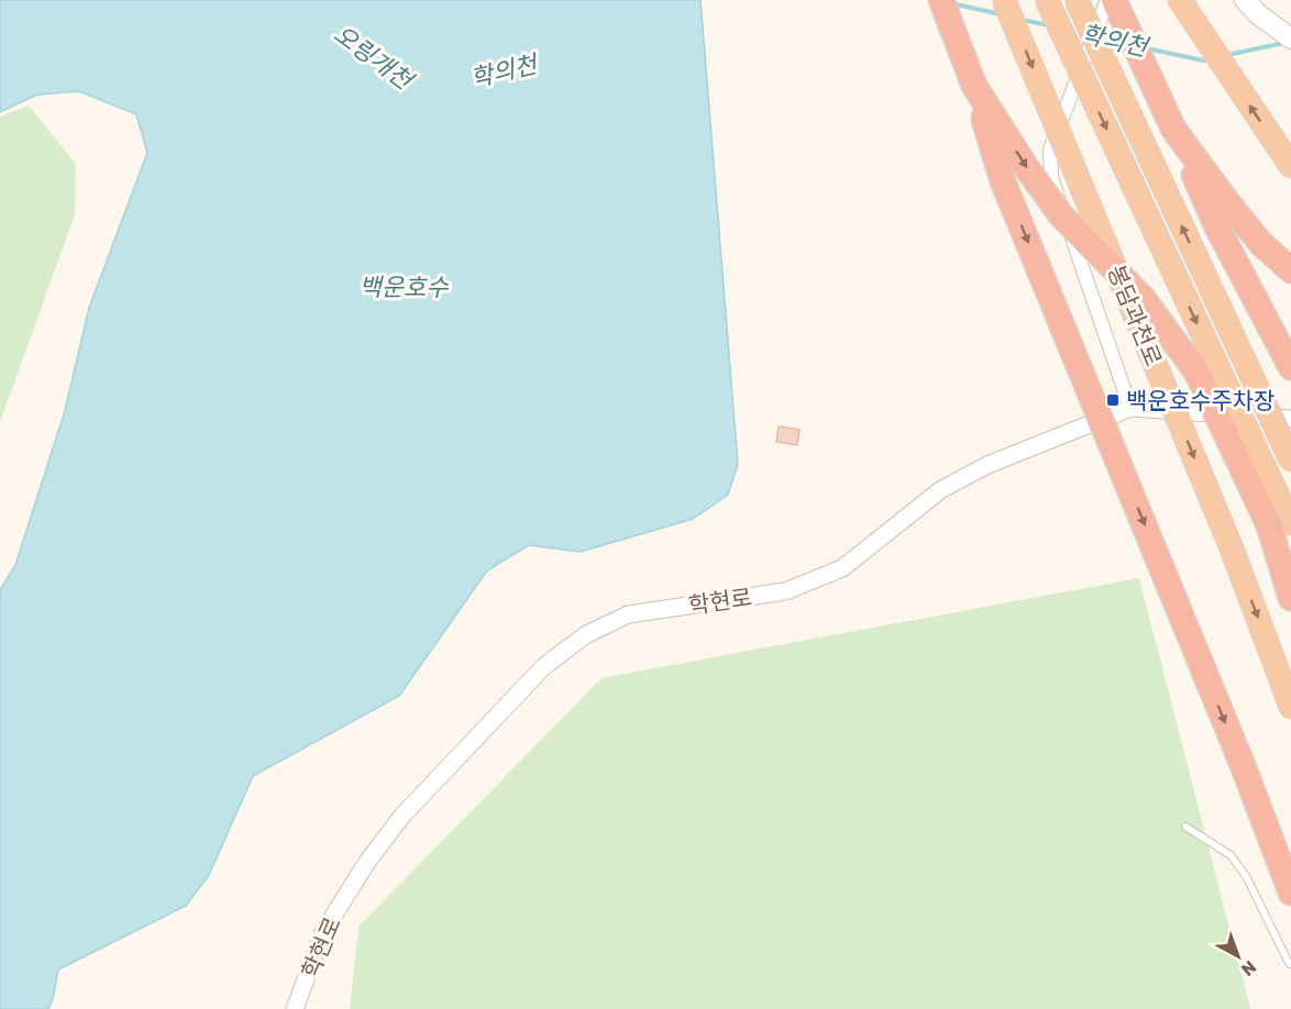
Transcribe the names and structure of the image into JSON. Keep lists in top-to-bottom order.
{
  "streets": {
    "highway": ["봉담과천로"],
    "street": ["학현로"]
  },
  "water": ["학의천", "오링개천", "백운호수"],
  "places": {
    "transit": ["백운호수주차장"]
  },
  "north": "bottom right"
}
